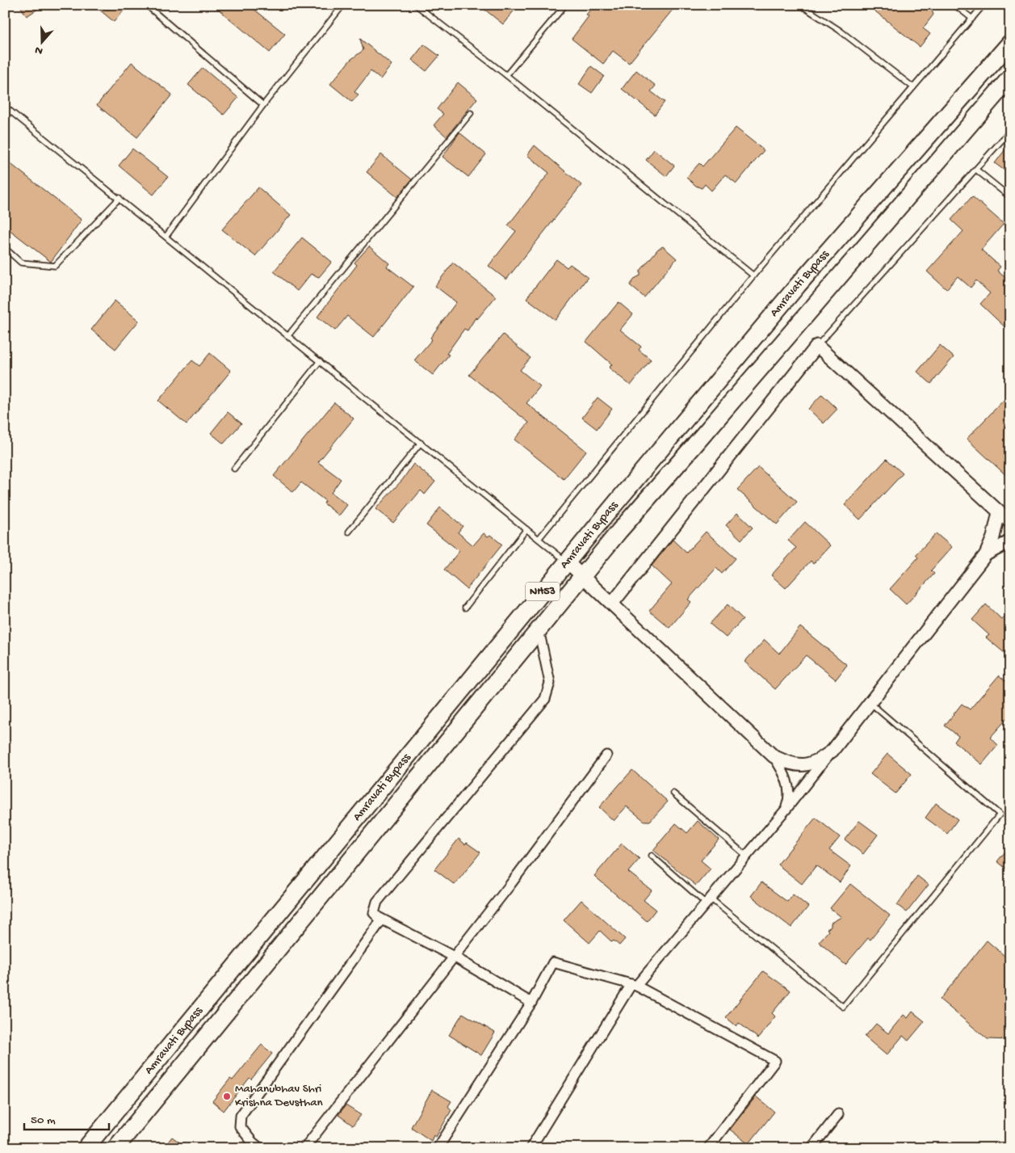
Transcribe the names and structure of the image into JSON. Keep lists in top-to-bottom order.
{
  "streets": {
    "highway": ["Amravati Bypass", "NH53"]
  },
  "places": ["Mahanubhav Shri Krishna Devsthan"],
  "scale_bar": "50 m",
  "north": "bottom"
}
